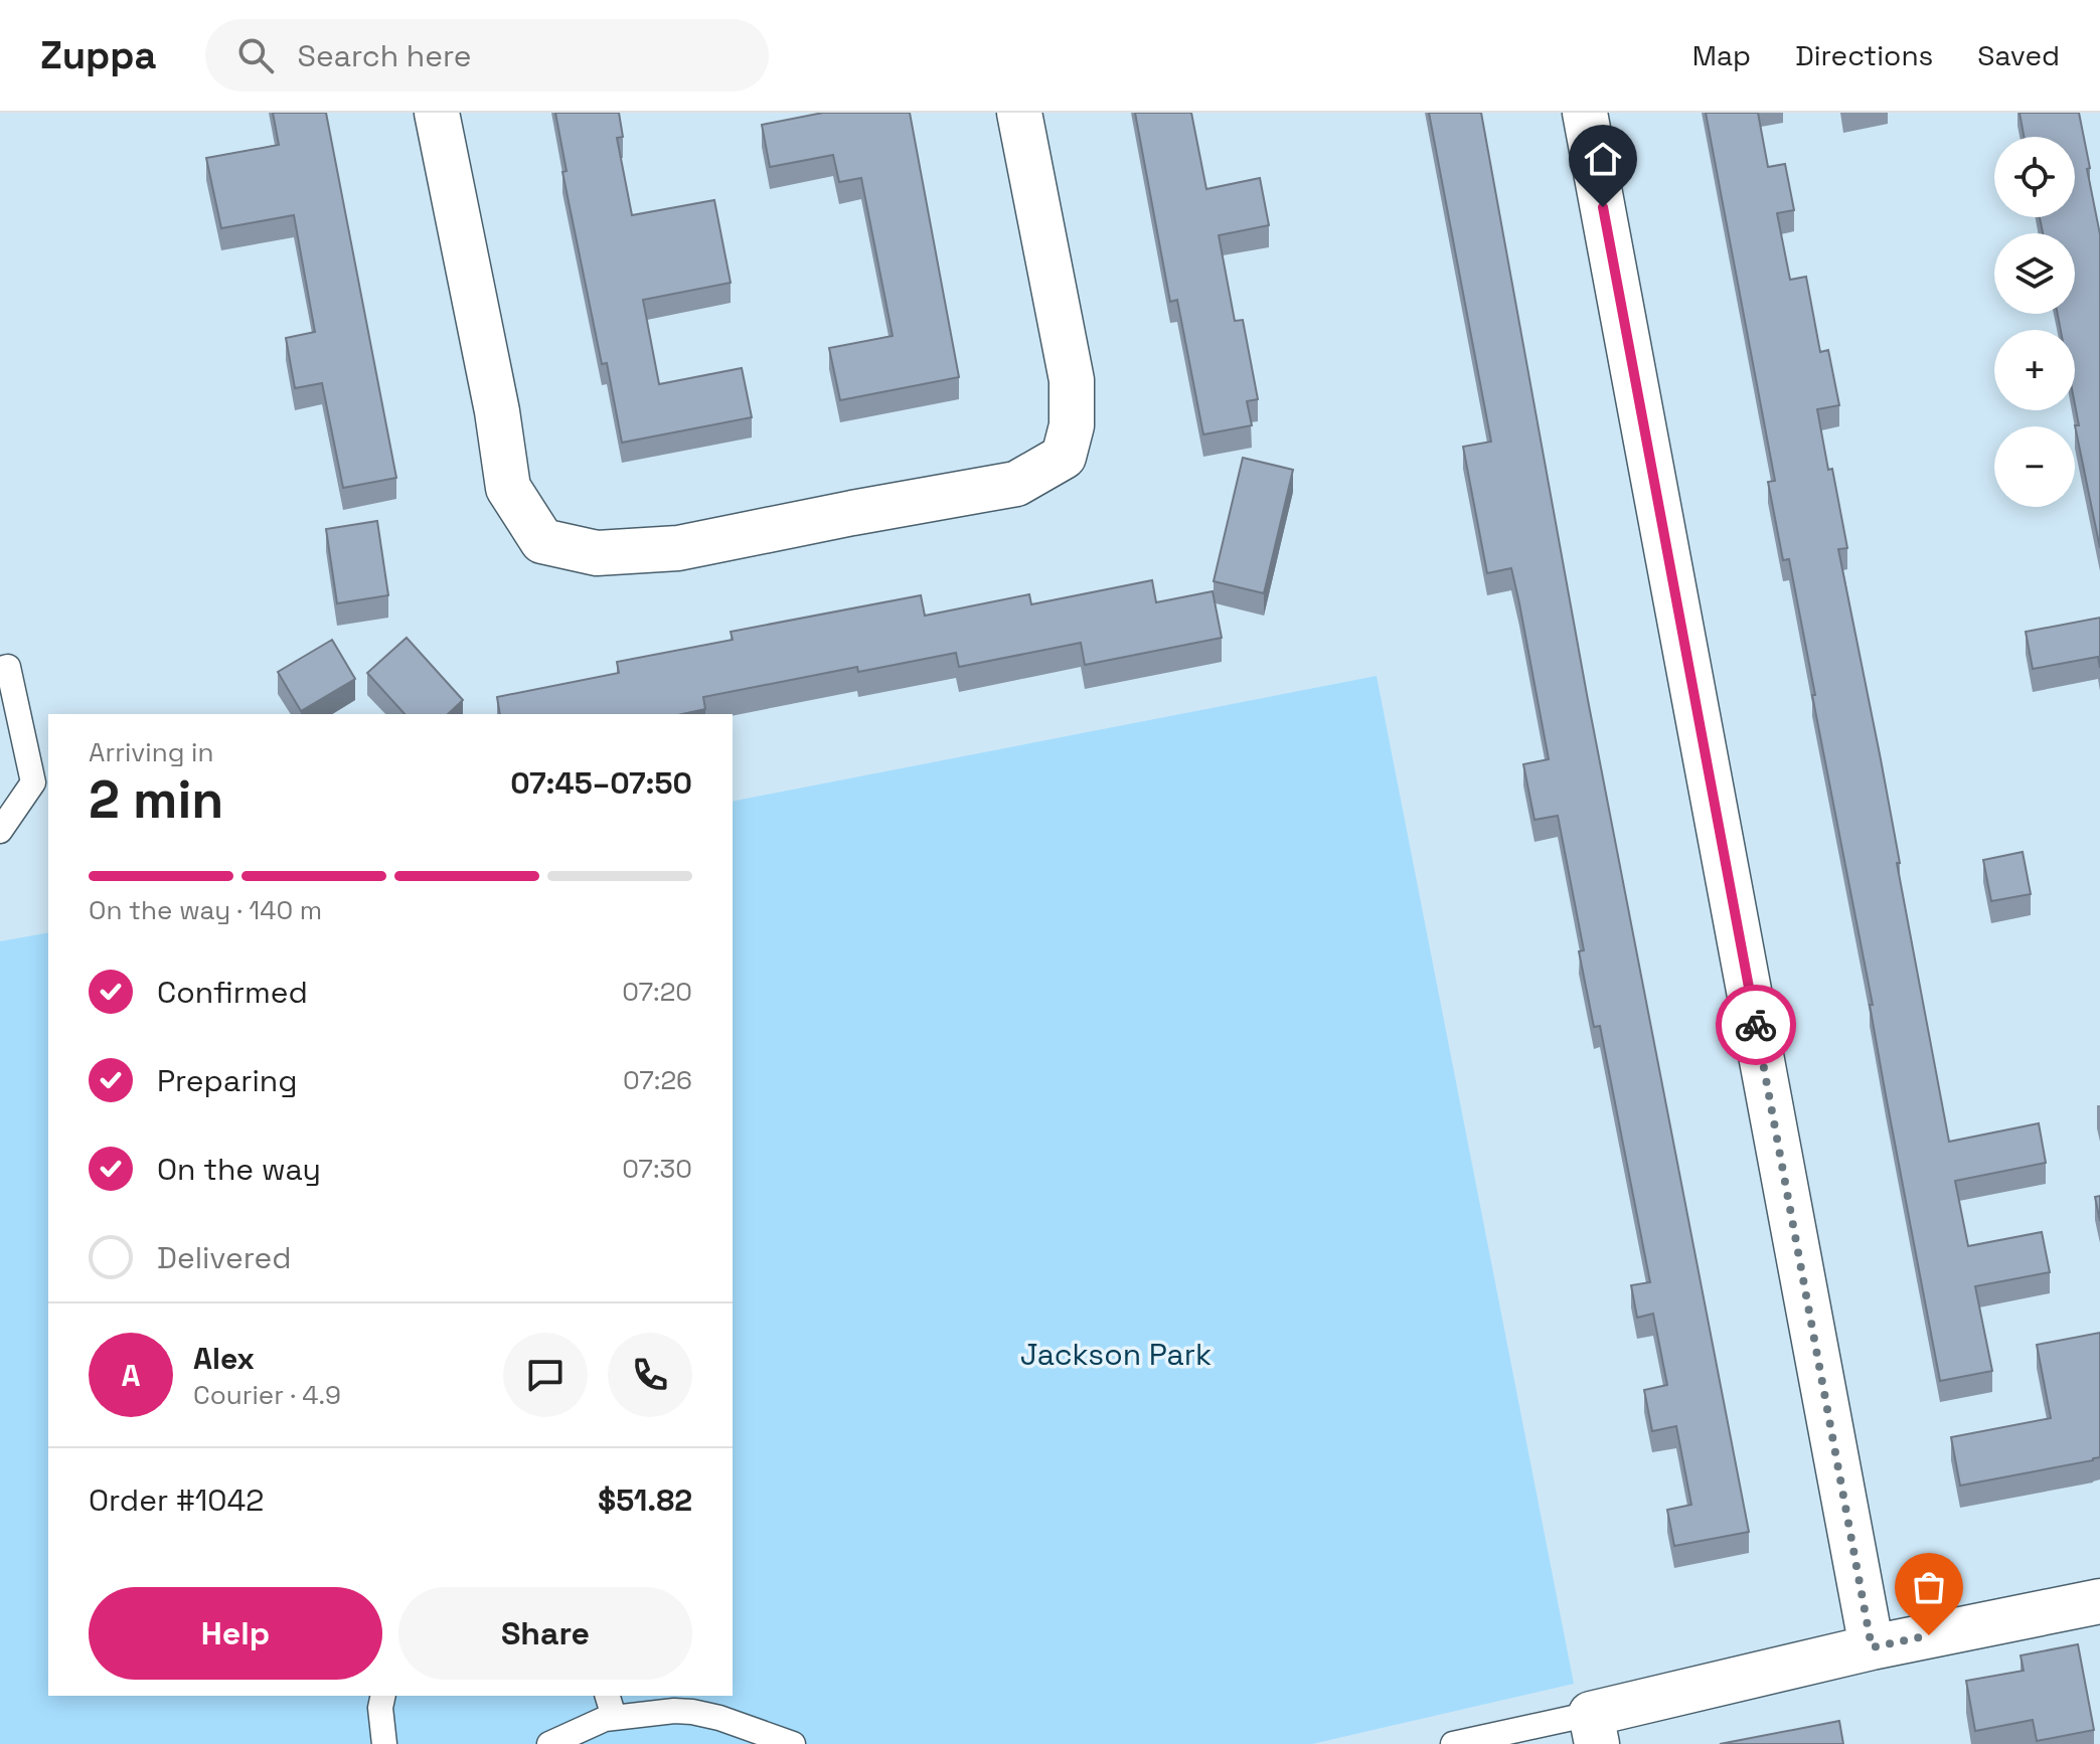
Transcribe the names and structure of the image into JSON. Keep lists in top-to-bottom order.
{
  "parks": ["Jackson Park"],
  "page": {
    "header": "Zuppa",
    "search": "Search here",
    "nav": ["Map", "Directions", "Saved"],
    "map_buttons": ["+", "−"],
    "heading": ["2 min", "Arriving in", "07:45–07:50"],
    "panel": [
      "Alex",
      "Courier · 4.9",
      "Order #1042",
      "$51.82"
    ],
    "bar": "On the way · 140 m",
    "list": [
      ["Confirmed", "07:20"],
      ["Preparing", "07:26"],
      ["On the way", "07:30"],
      "Delivered"
    ],
    "round": "A",
    "buttons": ["Help", "Share"]
  }
}
